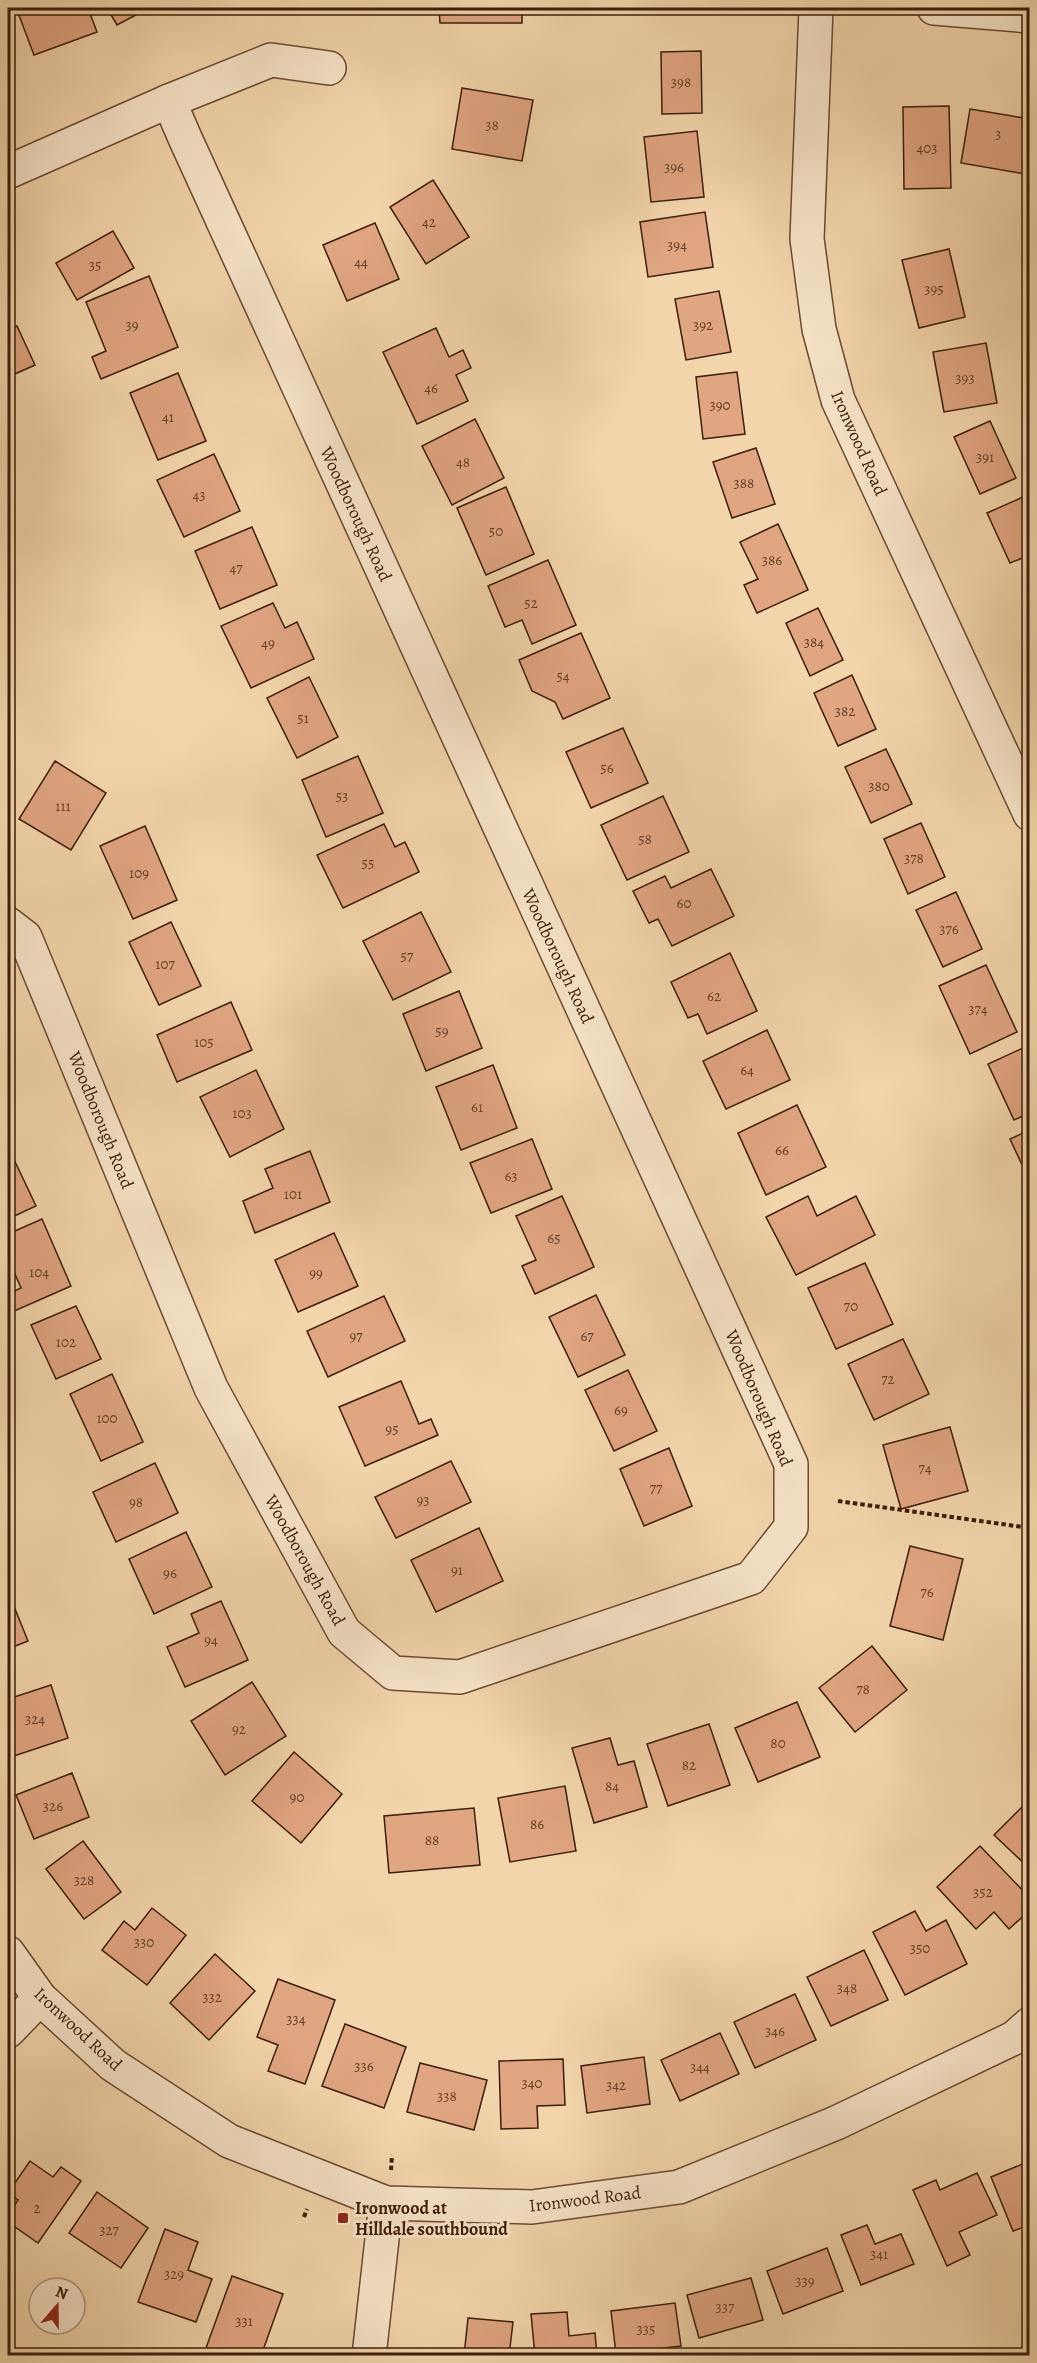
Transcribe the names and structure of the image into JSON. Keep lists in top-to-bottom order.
{
  "streets": {
    "street": ["Ironwood Road", "Woodborough Road"]
  },
  "places": {
    "transit": ["Ironwood at Hilldale southbound"]
  },
  "house_numbers": [
    "398",
    "38",
    "3",
    "403",
    "396",
    "42",
    "394",
    "44",
    "35",
    "395",
    "39",
    "392",
    "393",
    "46",
    "390",
    "41",
    "391",
    "48",
    "388",
    "43",
    "50",
    "386",
    "47",
    "52",
    "384",
    "49",
    "54",
    "382",
    "51",
    "56",
    "380",
    "53",
    "111",
    "58",
    "378",
    "55",
    "109",
    "60",
    "376",
    "57",
    "107",
    "62",
    "374",
    "59",
    "105",
    "64",
    "61",
    "103",
    "66",
    "63",
    "101",
    "65",
    "104",
    "99",
    "70",
    "97",
    "67",
    "102",
    "72",
    "69",
    "100",
    "95",
    "74",
    "77",
    "93",
    "98",
    "91",
    "96",
    "76",
    "94",
    "78",
    "324",
    "92",
    "80",
    "82",
    "84",
    "90",
    "326",
    "86",
    "88",
    "328",
    "352",
    "330",
    "350",
    "348",
    "332",
    "334",
    "346",
    "336",
    "344",
    "340",
    "342",
    "338",
    "2",
    "327",
    "341",
    "329",
    "339",
    "337",
    "331",
    "335"
  ],
  "north": "top"
}
